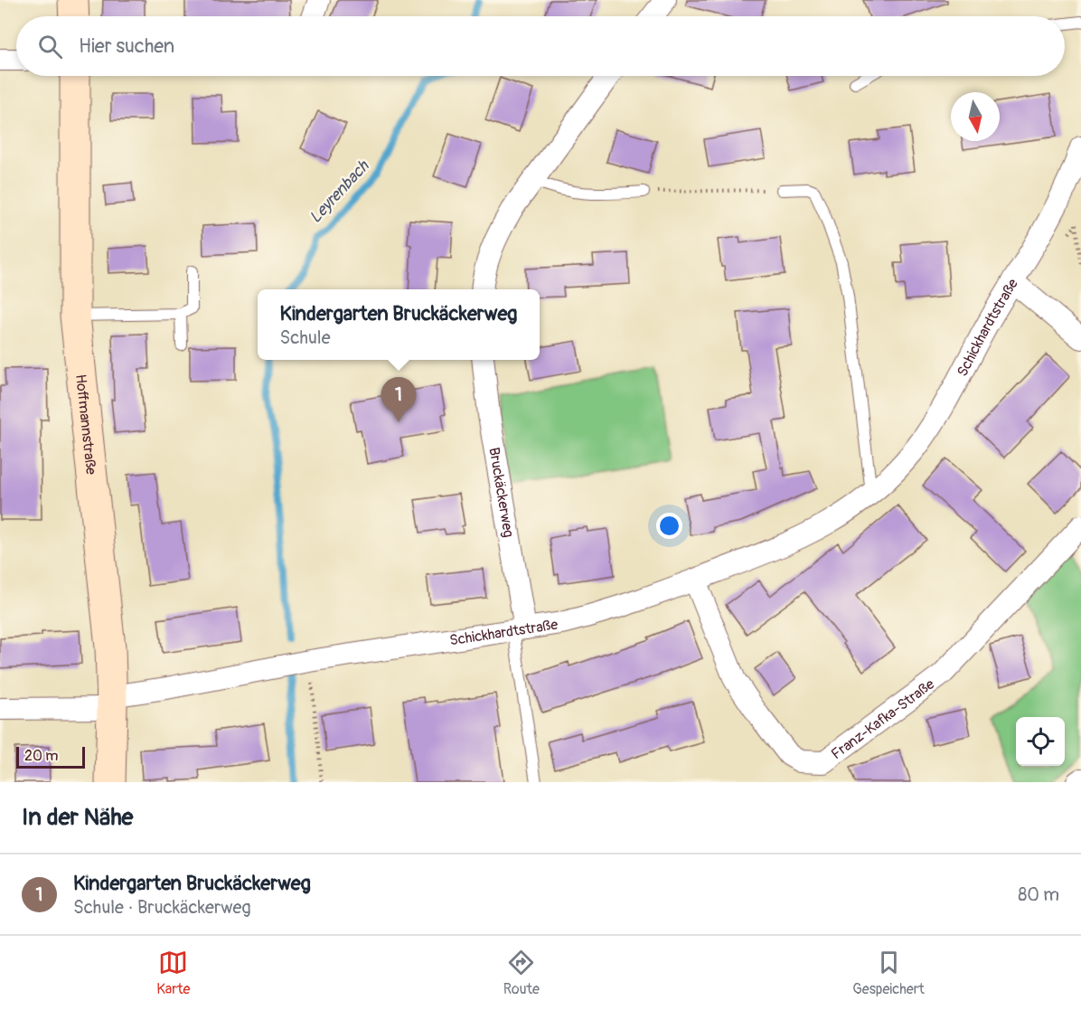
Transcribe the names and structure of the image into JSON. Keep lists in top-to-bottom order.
{
  "streets": {
    "street": [
      "Schickhardtstraße",
      "Hoffmannstraße",
      "Bruckäckerweg",
      "Franz-Kafka-Straße"
    ]
  },
  "crossings": [
    ["Schickhardtstraße", "Hoffmannstraße"],
    ["Schickhardtstraße", "Bruckäckerweg"],
    ["Schickhardtstraße", "Franz-Kafka-Straße"]
  ],
  "water": ["Leyrenbach"],
  "scale_bar": "20 m",
  "north": "bottom",
  "page": {
    "search": "Hier suchen",
    "popup": ["Kindergarten Bruckäckerweg", "Schule"],
    "pins": "1",
    "scale": "20 m",
    "heading": "In der Nähe",
    "list": [
      {
        "mark": "1",
        "name": "Kindergarten Bruckäckerweg",
        "note": "Schule · Bruckäckerweg",
        "value": "80 m"
      }
    ],
    "nav": ["Karte", "Route", "Gespeichert"]
  }
}
